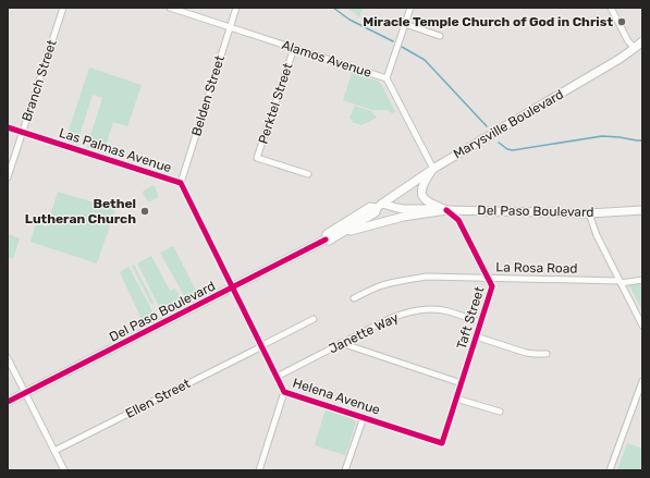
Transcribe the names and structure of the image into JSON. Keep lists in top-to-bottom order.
{
  "streets": {
    "main road": ["Marysville Boulevard", "Del Paso Boulevard"],
    "street": [
      "Alamos Avenue",
      "Branch Street",
      "Belden Street",
      "Perktel Street",
      "Las Palmas Avenue",
      "La Rosa Road",
      "Taft Street",
      "Janette Way",
      "Helena Avenue",
      "Ellen Street"
    ]
  },
  "crossings": [
    ["Alamos Avenue", "Belden Street"],
    ["Alamos Avenue", "Perktel Street"],
    ["Alamos Avenue", "Marysville Boulevard"],
    ["Branch Street", "Las Palmas Avenue"],
    ["Belden Street", "Las Palmas Avenue"],
    ["Marysville Boulevard", "Del Paso Boulevard"],
    ["Las Palmas Avenue", "Del Paso Boulevard"],
    ["Las Palmas Avenue", "Helena Avenue"],
    ["Del Paso Boulevard", "Taft Street"],
    ["Del Paso Boulevard", "Helena Avenue"],
    ["La Rosa Road", "Taft Street"],
    ["Taft Street", "Janette Way"],
    ["Taft Street", "Helena Avenue"],
    ["Janette Way", "Helena Avenue"],
    ["Helena Avenue", "Ellen Street"]
  ],
  "places": ["Miracle Temple Church of God in Christ", "Bethel Lutheran Church"]
}
